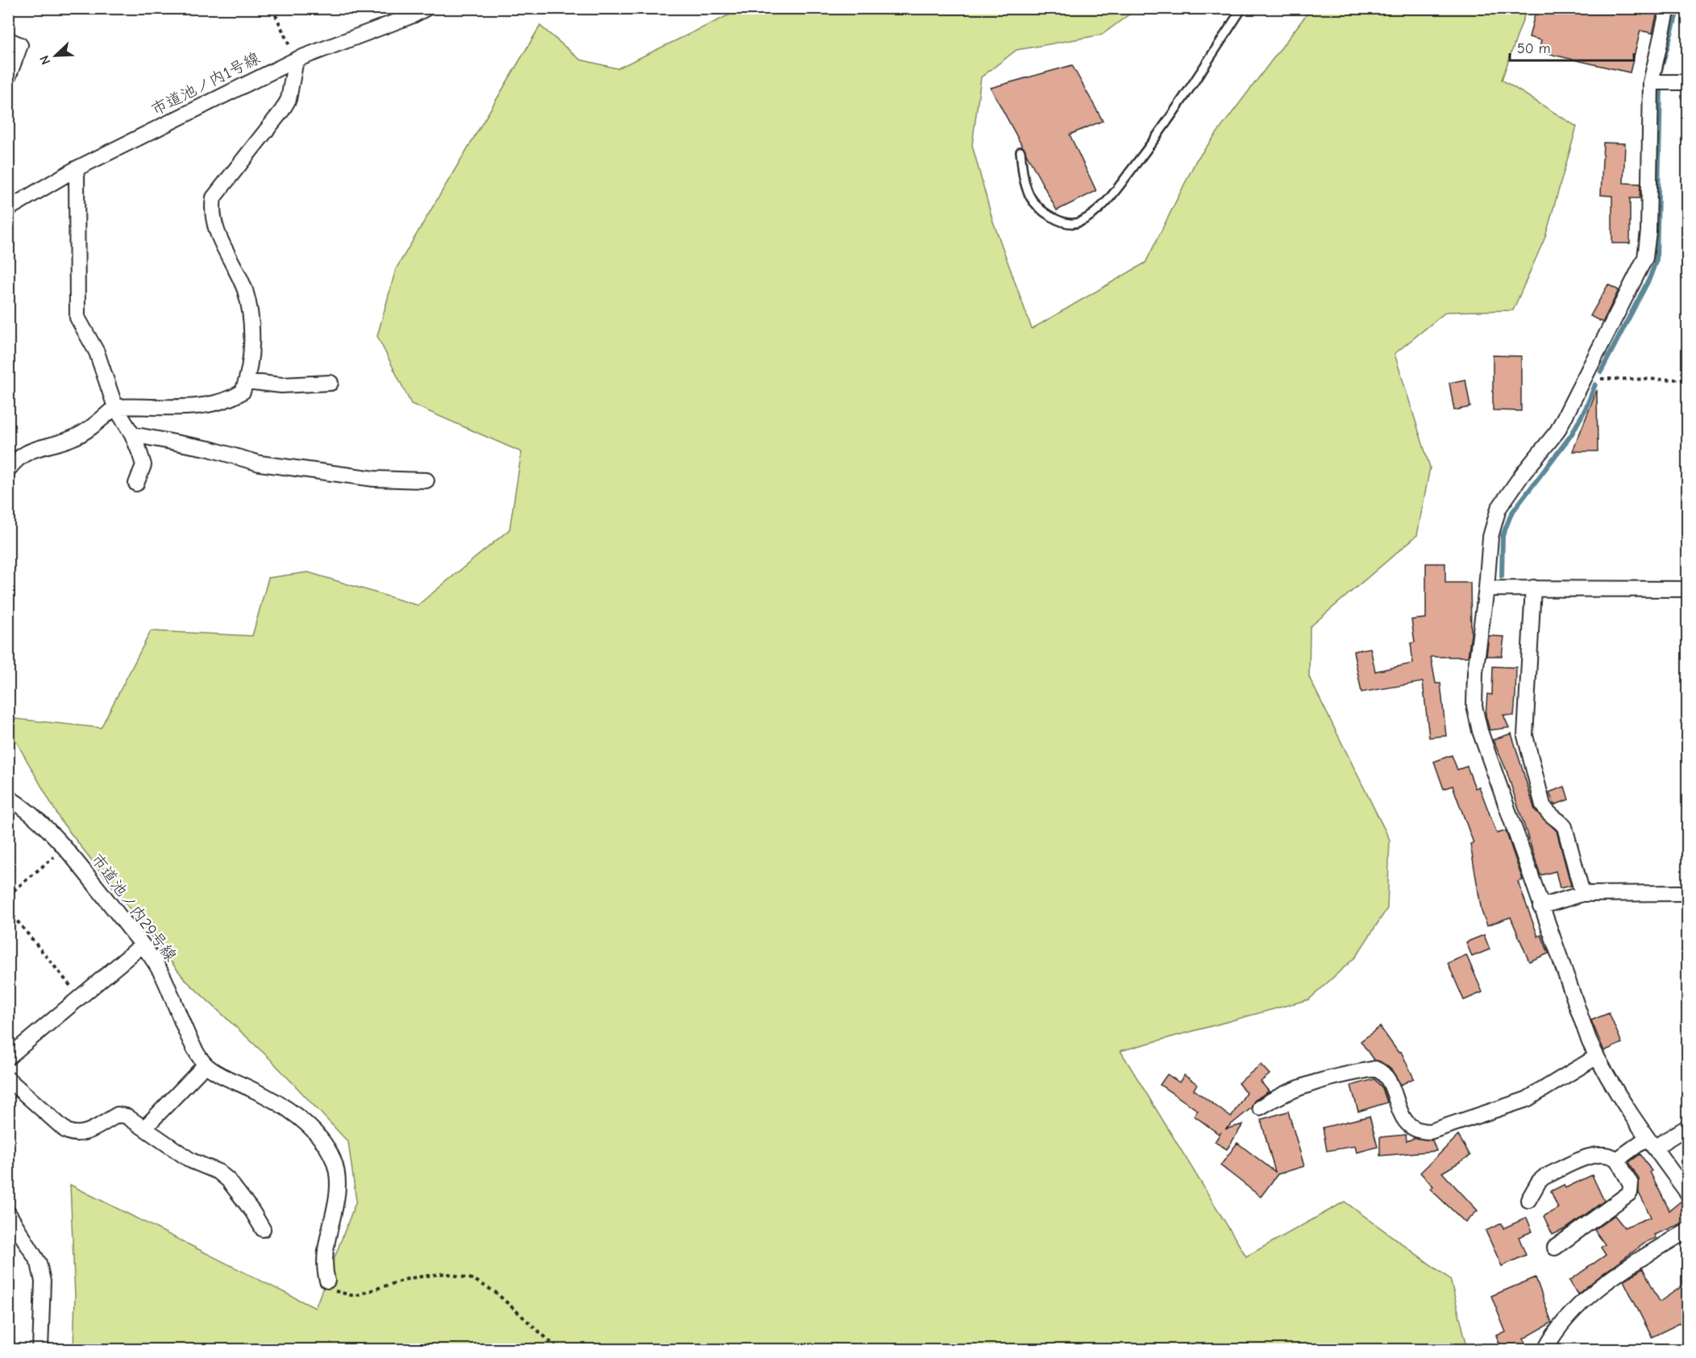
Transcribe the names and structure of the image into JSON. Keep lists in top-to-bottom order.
{
  "streets": {
    "street": ["市道池ノ内1号線", "市道池ノ内29号線"]
  },
  "scale_bar": "50 m",
  "north": "bottom left"
}
